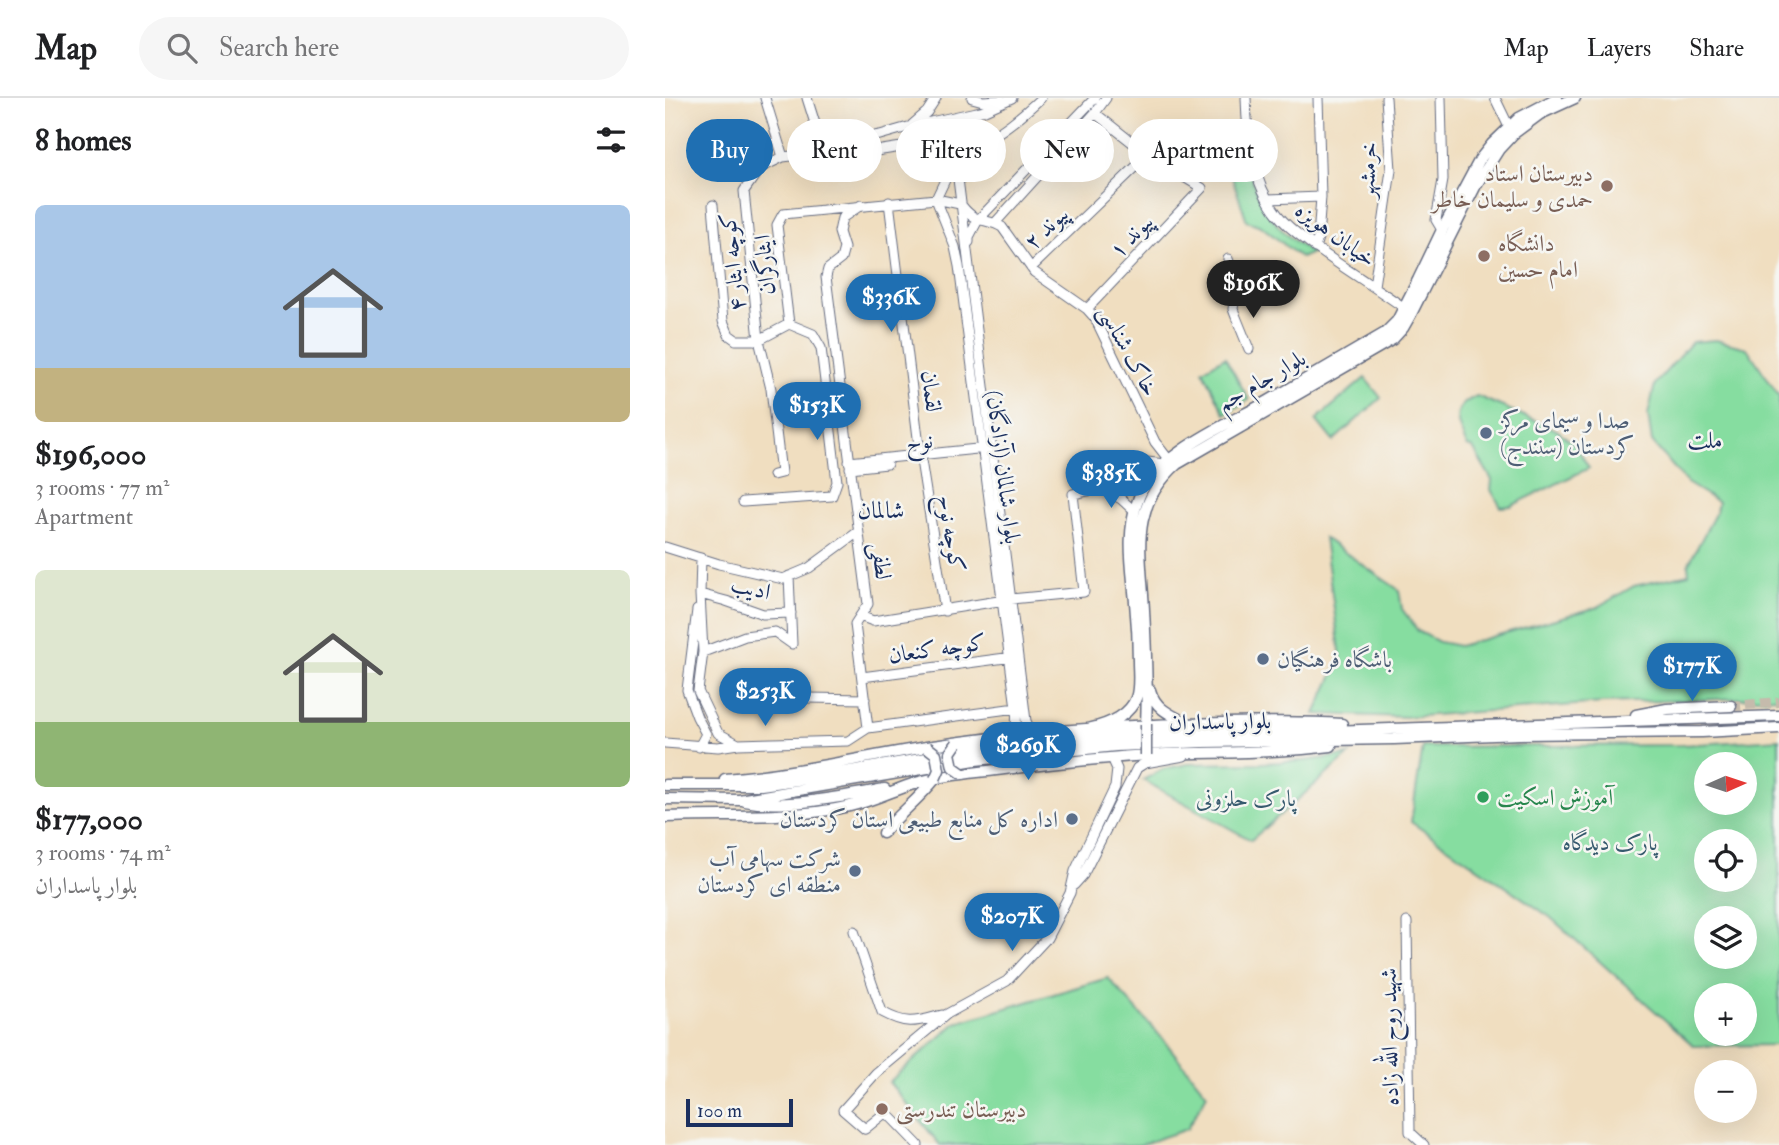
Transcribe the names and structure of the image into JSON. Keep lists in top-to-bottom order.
{
  "streets": {
    "main road": ["بلوار جام جم", "بلوار پاسداران"],
    "street": [
      "خرمشهر",
      "پیوند ۲",
      "خیابان هویزه",
      "پیوند ۱",
      "کوچه ایثار ۴",
      "ایثارگران",
      "خاک شناسی",
      "لقمان",
      "بلوار شالمان (آزادگان)",
      "کوچه نوح",
      "لطفی",
      "ادیب",
      "کوچه کنعان",
      "شهید روح الله زاده"
    ]
  },
  "crossings": [
    ["خرمشهر", "خیابان هویزه"],
    ["پیوند ۲", "خاک شناسی"],
    ["خیابان هویزه", "بلوار جام جم"],
    ["پیوند ۱", "خاک شناسی"],
    ["ایثارگران", "لقمان"],
    ["ایثارگران", "بلوار شالمان (آزادگان)"],
    ["ایثارگران", "لطفی"],
    ["خاک شناسی", "بلوار جام جم"],
    ["لقمان", "کوچه نوح"],
    ["بلوار شالمان (آزادگان)", "کوچه کنعان"],
    ["لطفی", "کوچه کنعان"]
  ],
  "districts": ["ملت", "شالمان"],
  "parks": ["پارک حلزونی", "پارک دیدگاه"],
  "places": [
    "دبیرستان استاد حمدی و سلیمان خاطر",
    "دانشگاه امام حسین",
    "صدا و سیمای مرکز کردستان (سنندج)",
    "باشگاه فرهنگیان",
    "آموزش اسکیت",
    "اداره کل منابع طبیعی استان کردستان",
    "شرکت سهامی آب منطقه ای کردستان",
    "دبیرستان تندرستی"
  ],
  "scale_bar": "100 m",
  "north": "right",
  "page": {
    "header": "Map",
    "search": "Search here",
    "nav": ["Map", "Layers", "Share"],
    "heading": "8 homes",
    "chip": [
      "Buy",
      "Rent",
      "Filters",
      "New",
      "Apartment"
    ],
    "list": [
      {
        "name": "$196,000",
        "note": "3 rooms · 77 m² · Apartment"
      },
      {
        "name": "$177,000",
        "note": "3 rooms · 74 m² · بلوار پاسداران"
      }
    ],
    "price": [
      "$196K",
      "$336K",
      "$153K",
      "$385K",
      "$177K",
      "$253K",
      "$269K",
      "$207K"
    ],
    "map_buttons": ["+", "−"],
    "scale": "100 m"
  }
}
